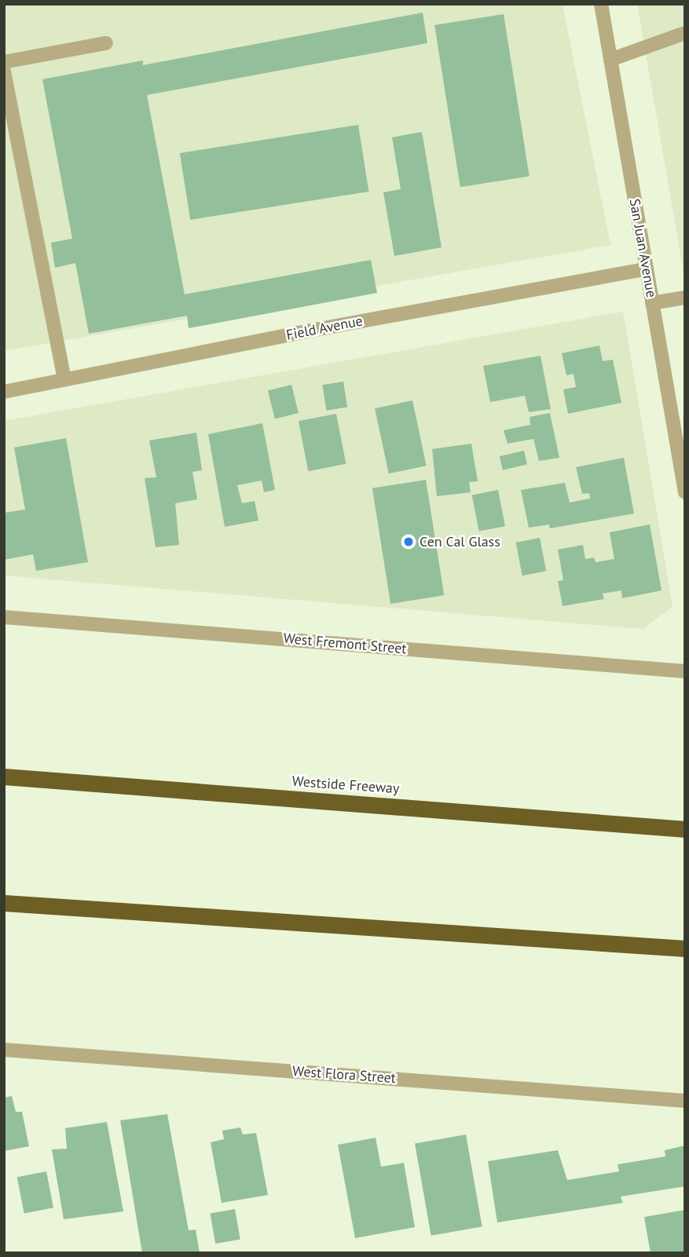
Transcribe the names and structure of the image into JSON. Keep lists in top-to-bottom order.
{
  "streets": {
    "highway": ["Westside Freeway"],
    "street": [
      "San Juan Avenue",
      "Field Avenue",
      "West Fremont Street",
      "West Flora Street"
    ]
  },
  "crossings": [
    ["San Juan Avenue", "Field Avenue"]
  ],
  "places": ["Cen Cal Glass"]
}
